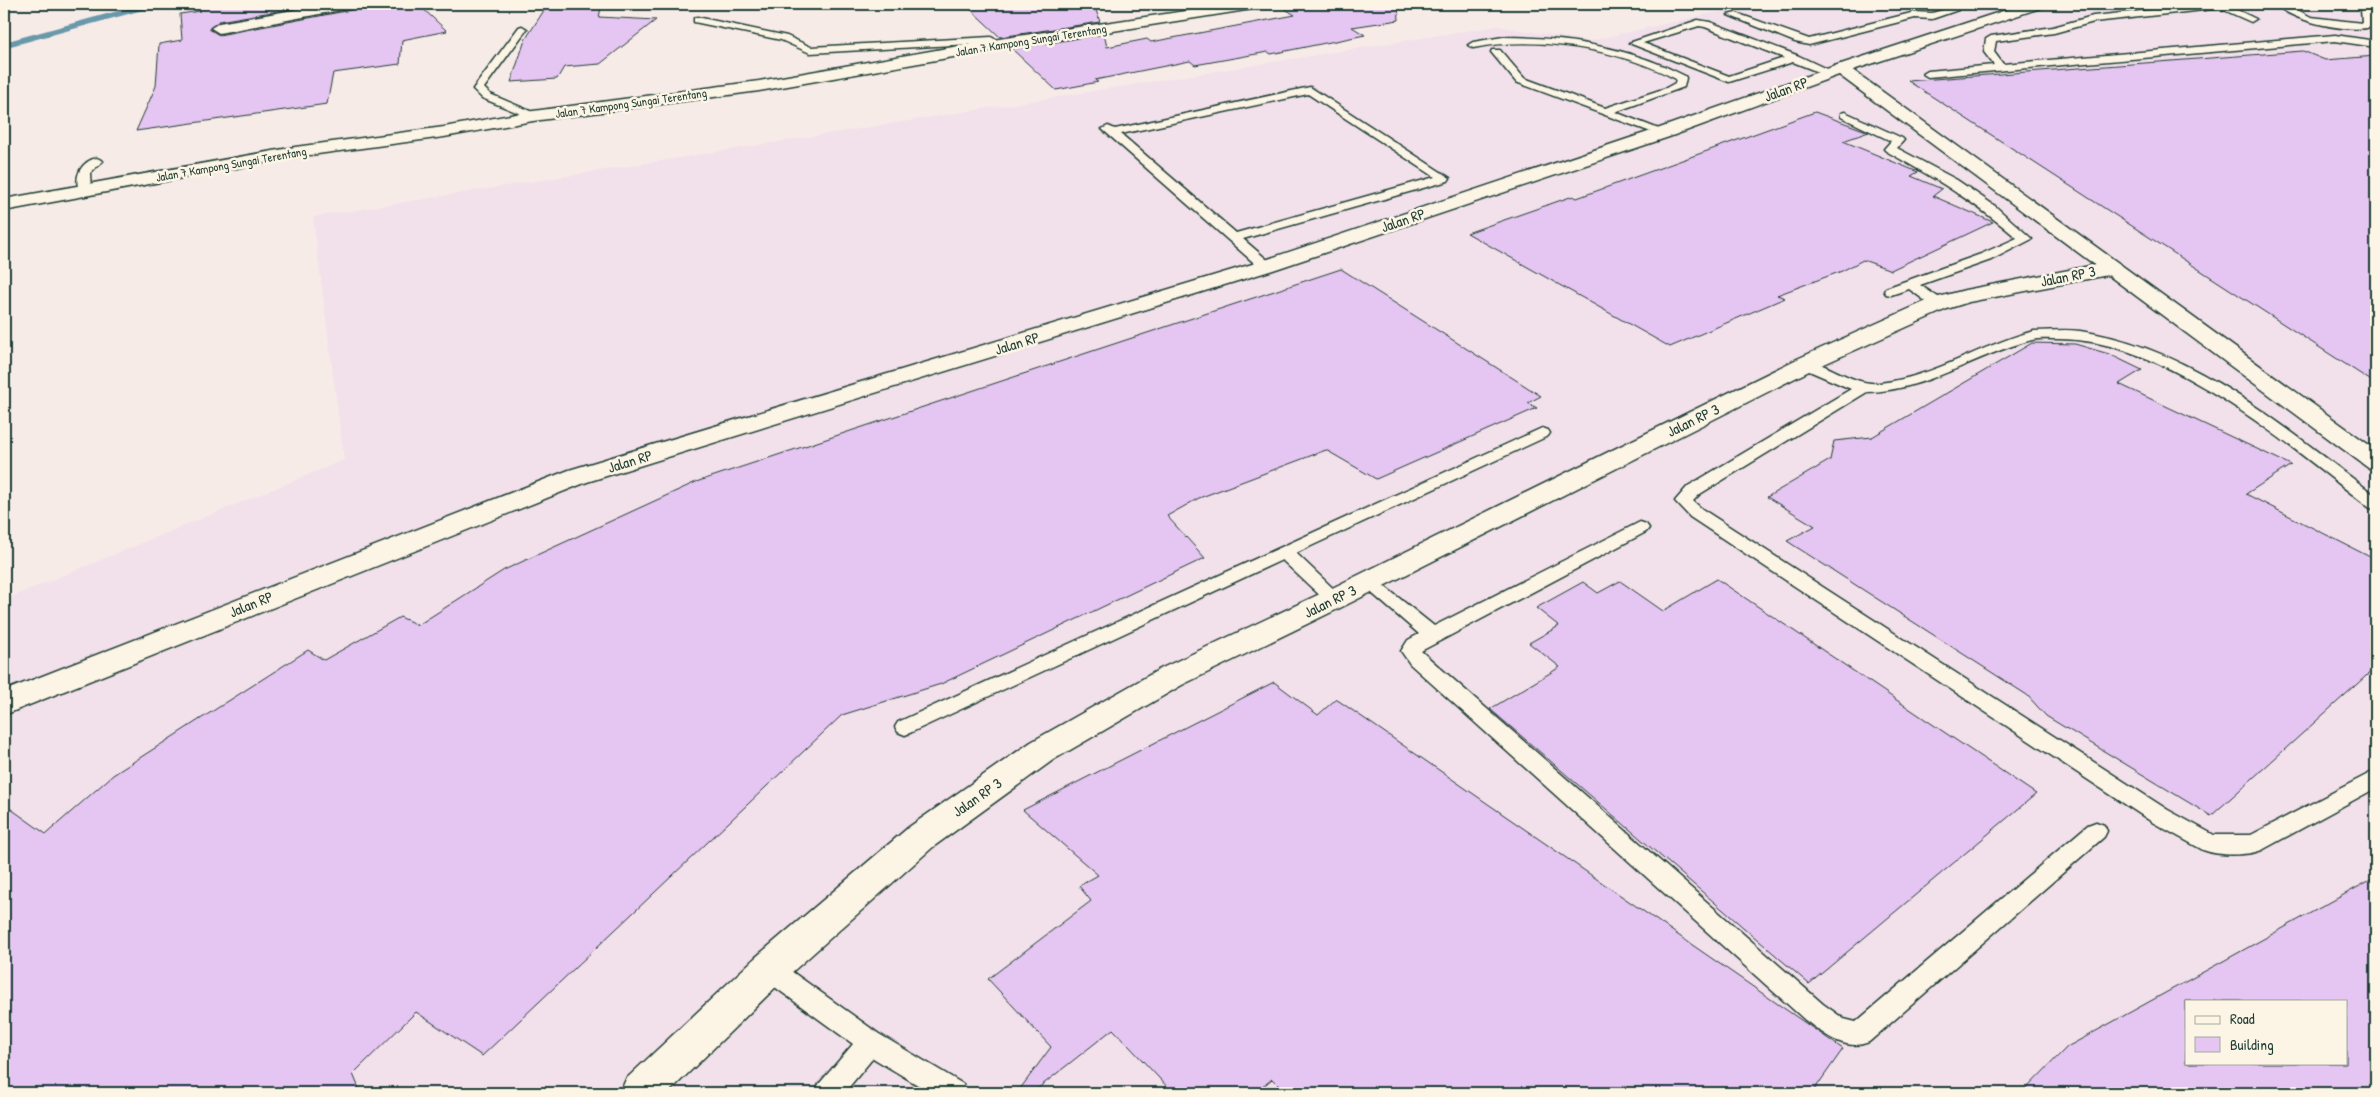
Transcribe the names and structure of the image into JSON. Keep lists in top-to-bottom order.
{
  "streets": {
    "street": ["Jalan 7 Kampong Sungai Terentang", "Jalan RP", "Jalan RP 3"]
  },
  "legend": ["Road", "Building"]
}
